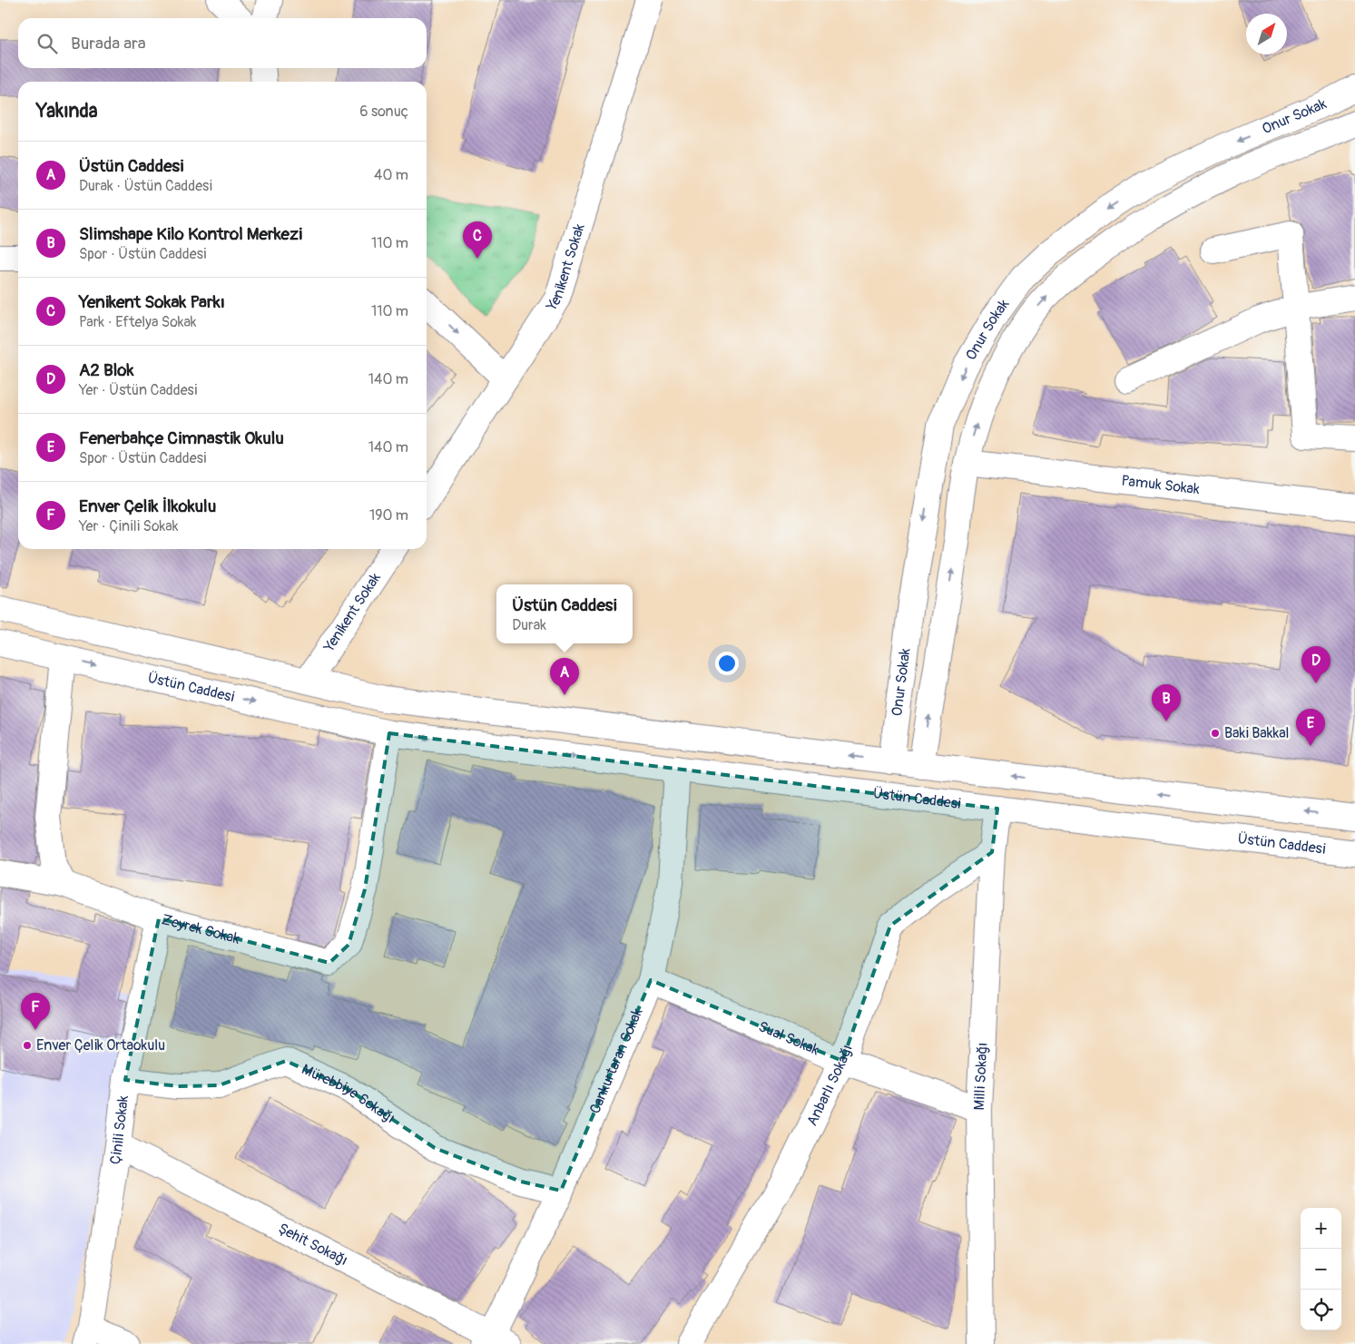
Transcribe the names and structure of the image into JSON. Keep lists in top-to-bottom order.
{
  "streets": {
    "street": [
      "Onur Sokak",
      "Yenikent Sokak",
      "Pamuk Sokak",
      "Üstün Caddesi",
      "Zeyrek Sokak",
      "Sual Sokak",
      "Cankurtaran Sokak",
      "Milli Sokağı",
      "Anbarlı Sokağı",
      "Mürebbiye Sokağı",
      "Çinili Sokak",
      "Şehit Sokağı"
    ]
  },
  "crossings": [
    ["Onur Sokak", "Pamuk Sokak"],
    ["Üstün Caddesi", "Zeyrek Sokak"],
    ["Üstün Caddesi", "Cankurtaran Sokak"],
    ["Üstün Caddesi", "Milli Sokağı"],
    ["Zeyrek Sokak", "Çinili Sokak"],
    ["Sual Sokak", "Cankurtaran Sokak"],
    ["Sual Sokak", "Milli Sokağı"],
    ["Sual Sokak", "Anbarlı Sokağı"],
    ["Cankurtaran Sokak", "Mürebbiye Sokağı"],
    ["Cankurtaran Sokak", "Şehit Sokağı"],
    ["Milli Sokağı", "Anbarlı Sokağı"],
    ["Mürebbiye Sokağı", "Çinili Sokak"],
    ["Çinili Sokak", "Şehit Sokağı"]
  ],
  "places": ["Baki Bakkal", "Enver Çelik Ortaokulu"],
  "north": "top right",
  "page": {
    "search": "Burada ara",
    "heading": ["Yakında", "6 sonuç"],
    "list": [
      {
        "mark": "A",
        "name": "Üstün Caddesi",
        "note": "Durak · Üstün Caddesi",
        "value": "40 m"
      },
      {
        "mark": "B",
        "name": "Slimshape Kilo Kontrol Merkezi",
        "note": "Spor · Üstün Caddesi",
        "value": "110 m"
      },
      {
        "mark": "C",
        "name": "Yenikent Sokak Parkı",
        "note": "Park · Eftelya Sokak",
        "value": "110 m"
      },
      {
        "mark": "D",
        "name": "A2 Blok",
        "note": "Yer · Üstün Caddesi",
        "value": "140 m"
      },
      {
        "mark": "E",
        "name": "Fenerbahçe Cimnastik Okulu",
        "note": "Spor · Üstün Caddesi",
        "value": "140 m"
      },
      {
        "mark": "F",
        "name": "Enver Çelik İlkokulu",
        "note": "Yer · Çinili Sokak",
        "value": "190 m"
      }
    ],
    "pins": [
      "C",
      "D",
      "A",
      "B",
      "E",
      "F"
    ],
    "popup": ["Üstün Caddesi", "Durak"],
    "map_buttons": ["+", "−"]
  }
}
